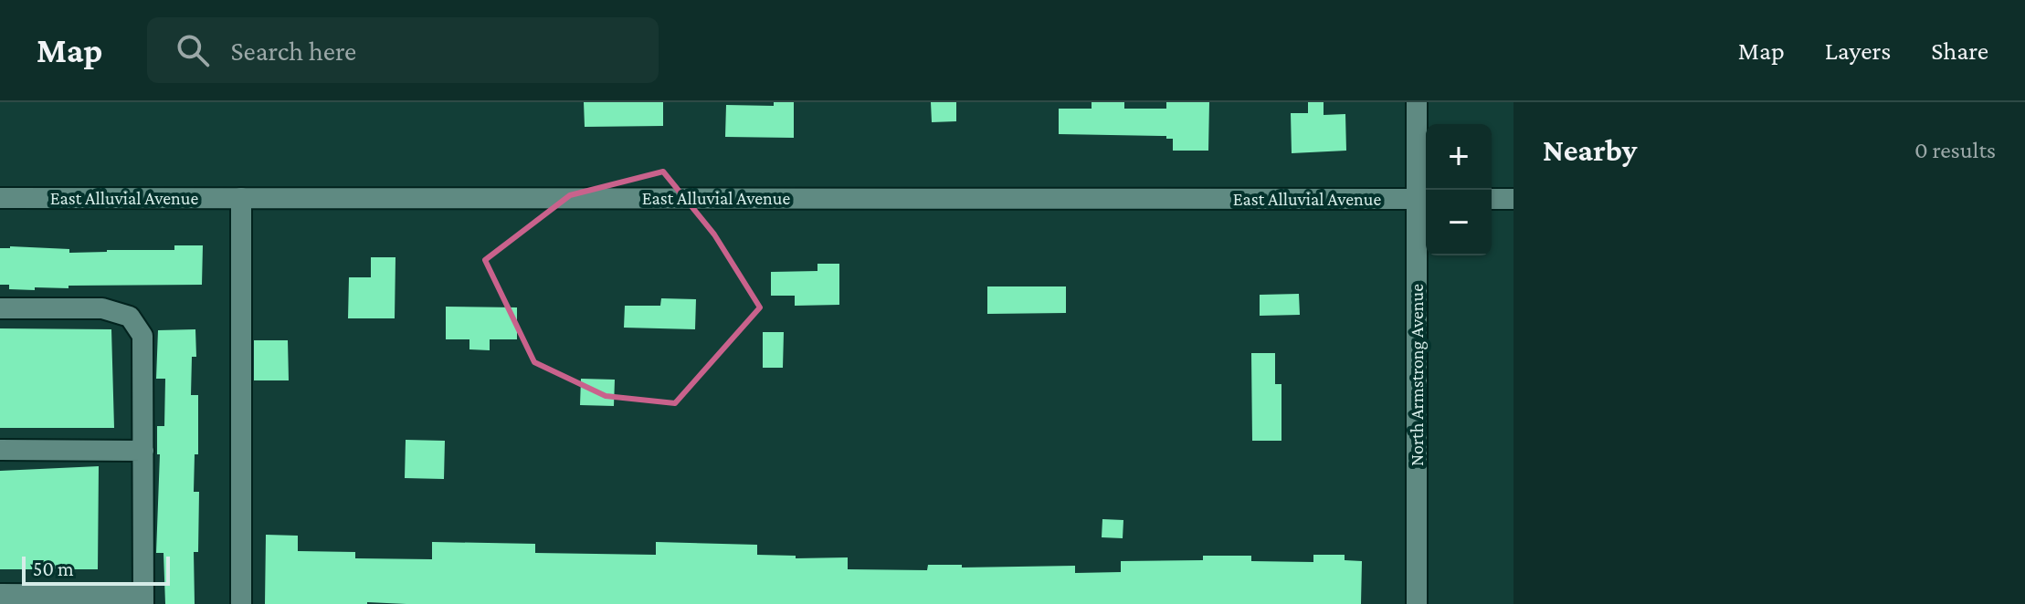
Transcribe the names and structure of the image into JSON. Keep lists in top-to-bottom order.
{
  "streets": {
    "street": ["East Alluvial Avenue", "North Armstrong Avenue"]
  },
  "crossings": [
    ["East Alluvial Avenue", "North Armstrong Avenue"]
  ],
  "scale_bar": "50 m",
  "page": {
    "header": "Map",
    "search": "Search here",
    "nav": ["Map", "Layers", "Share"],
    "heading": ["Nearby", "0 results"],
    "map_buttons": ["+", "−"],
    "scale": "50 m"
  }
}
